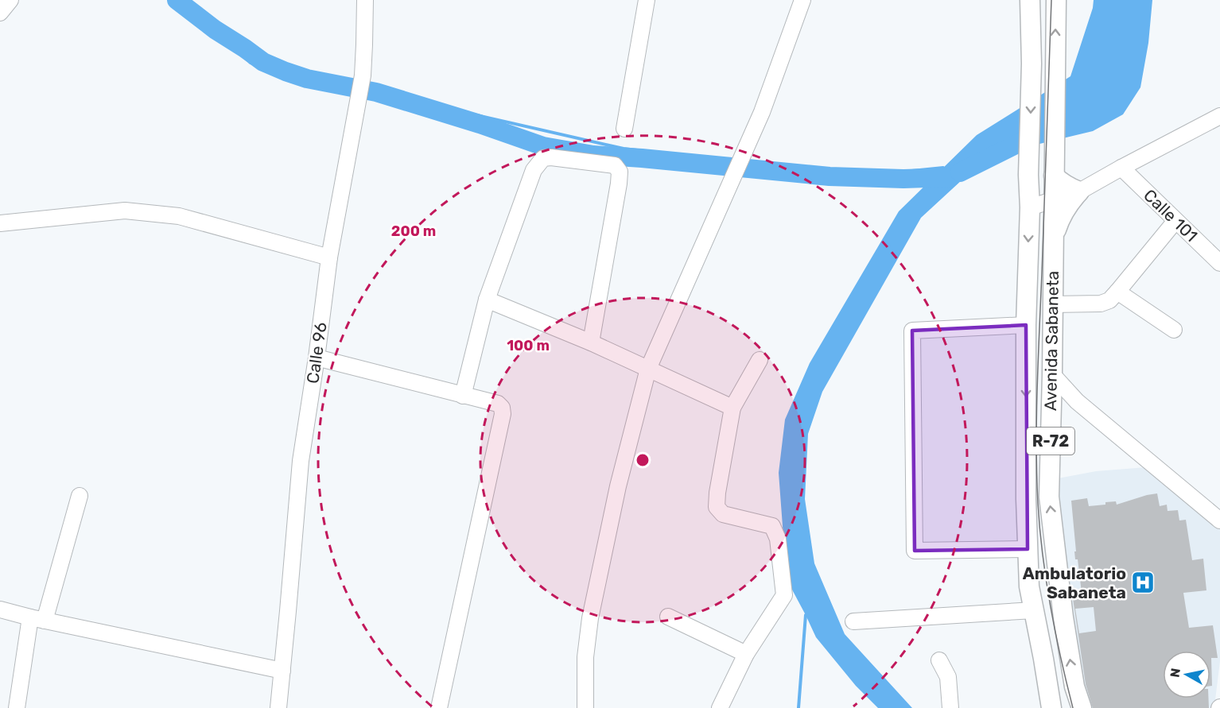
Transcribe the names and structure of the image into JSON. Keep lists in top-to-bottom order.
{
  "streets": {
    "main road": ["Avenida Sabaneta", "R-72"],
    "street": ["Calle 101", "Calle 96"]
  },
  "places": {
    "hospital": ["Ambulatorio Sabaneta"]
  },
  "north": "left",
  "rings": ["200 m", "100 m"]
}
